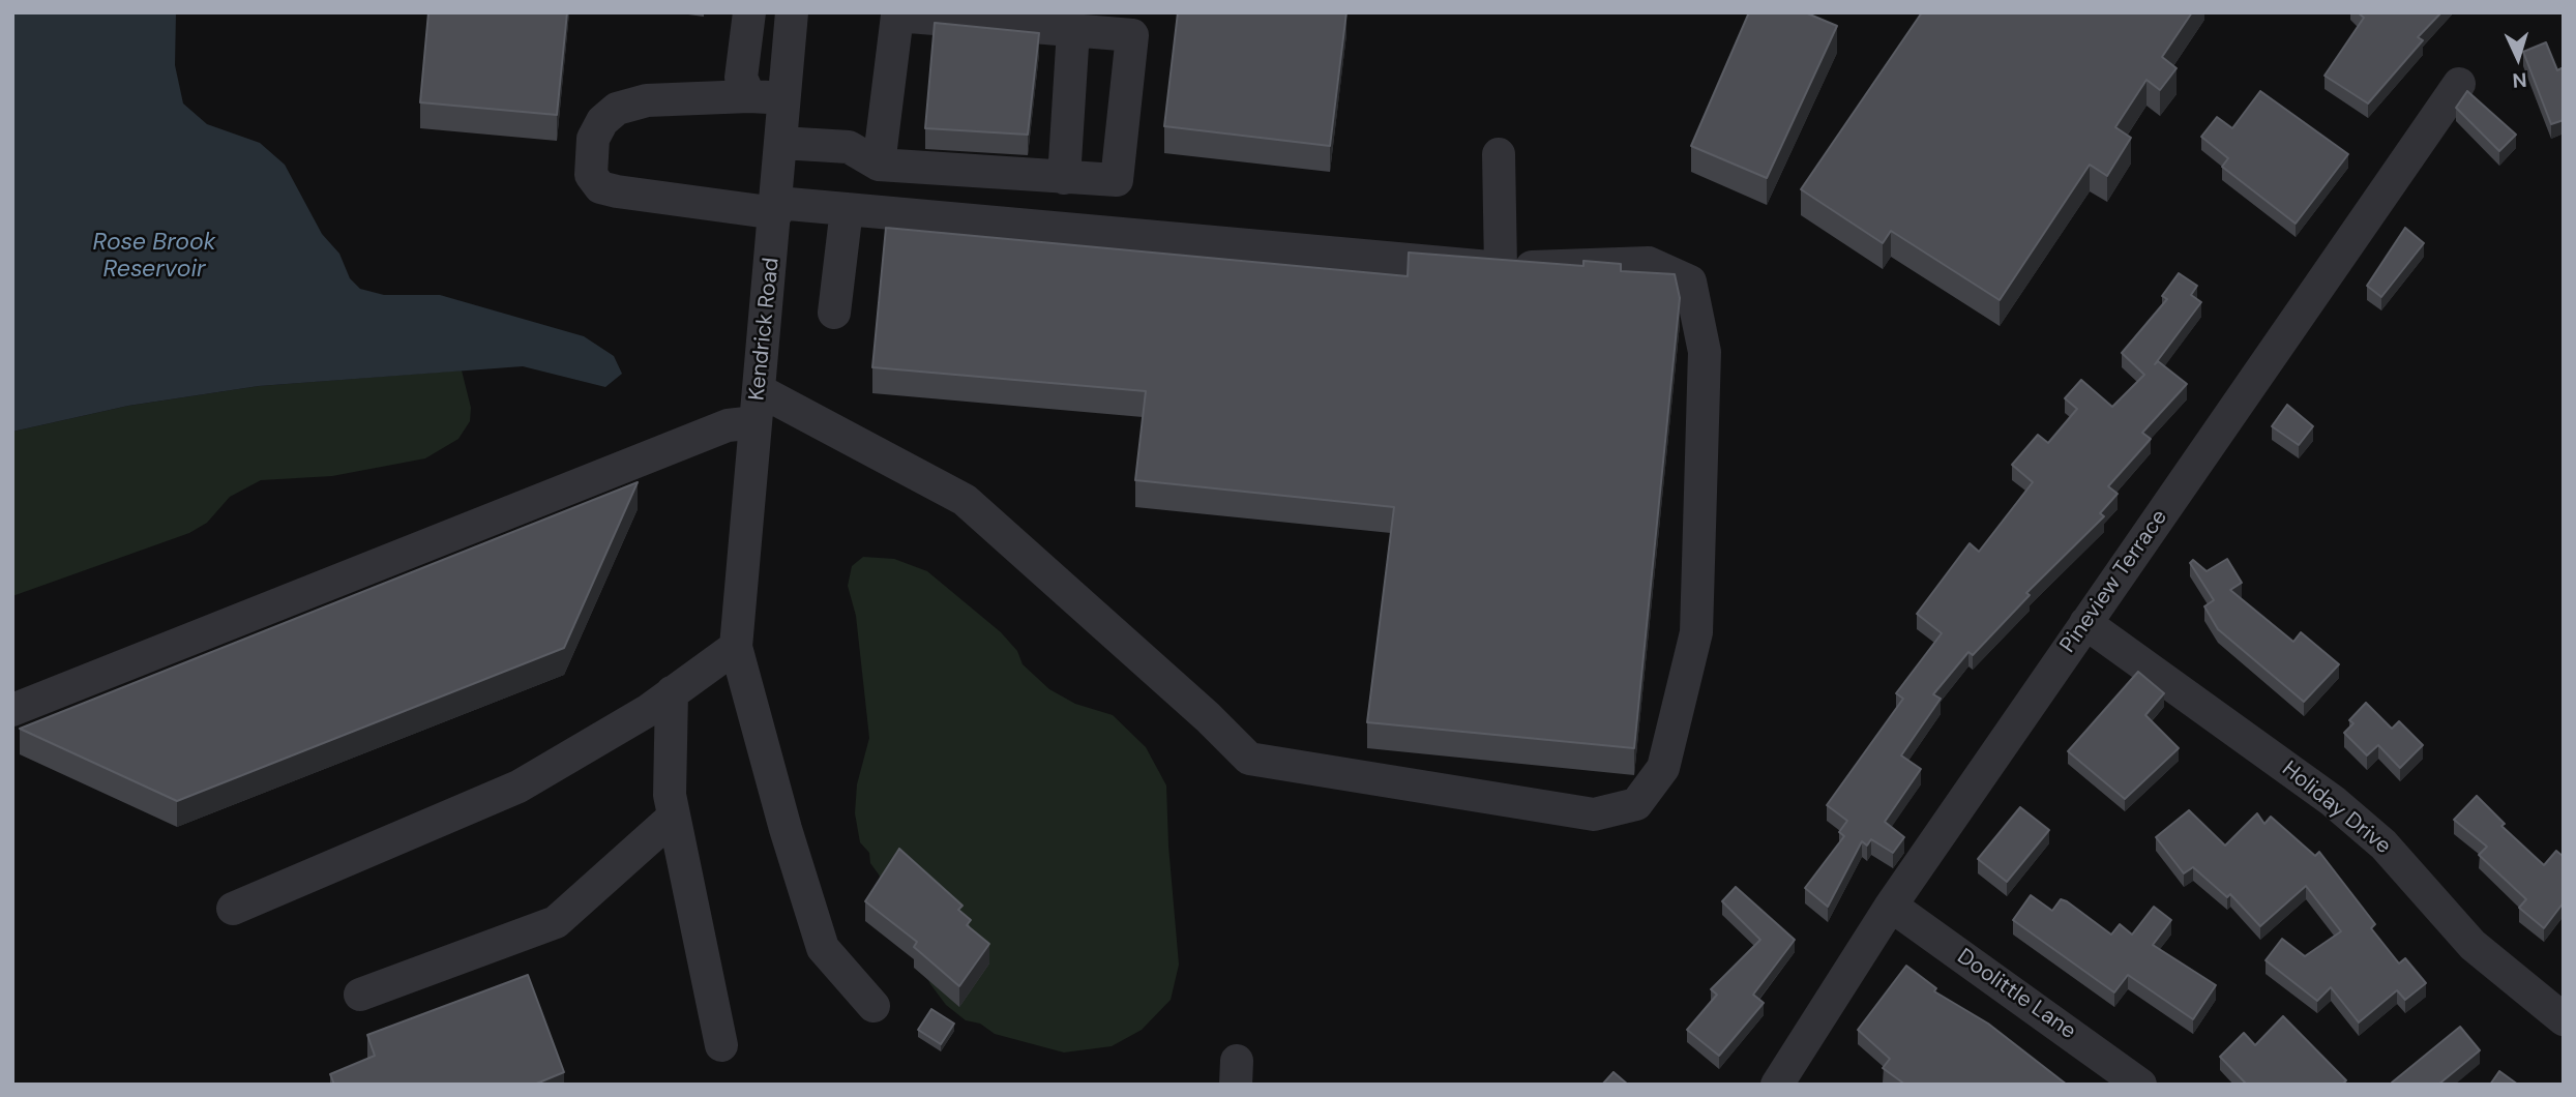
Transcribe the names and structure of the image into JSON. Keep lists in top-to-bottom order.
{
  "streets": {
    "street": [
      "Kendrick Road",
      "Pineview Terrace",
      "Holiday Drive",
      "Doolittle Lane"
    ]
  },
  "crossings": [
    ["Pineview Terrace", "Holiday Drive"],
    ["Pineview Terrace", "Doolittle Lane"]
  ],
  "water": ["Rose Brook Reservoir"],
  "north": "bottom"
}
